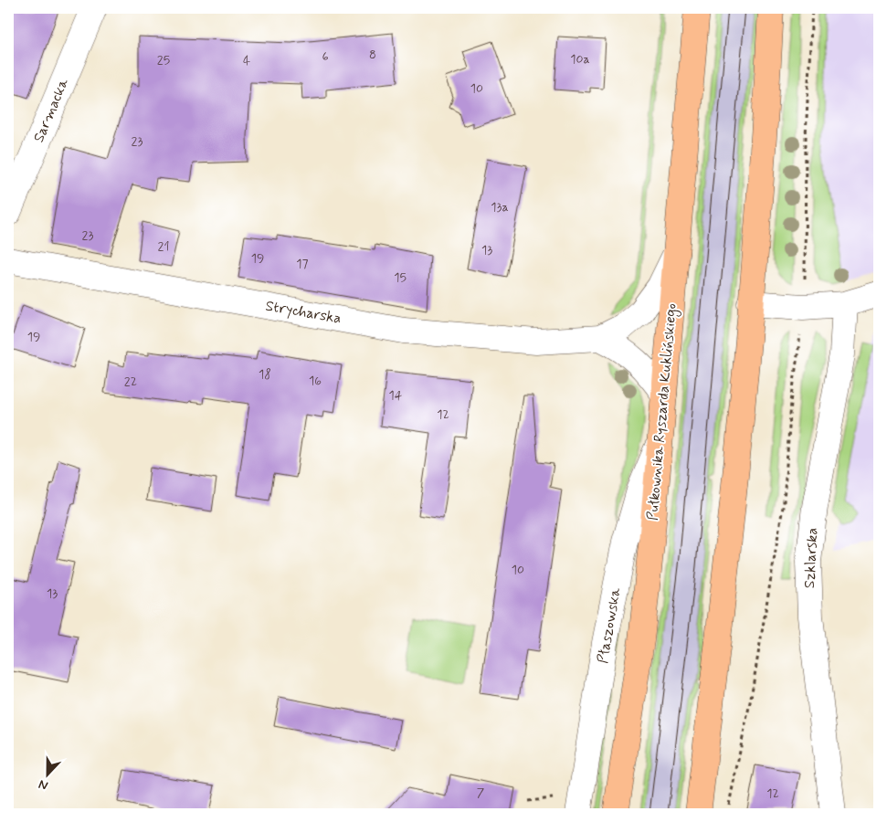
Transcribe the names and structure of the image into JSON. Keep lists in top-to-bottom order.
{
  "streets": {
    "main road": ["Pułkownika Ryszarda Kuklińskiego"],
    "street": [
      "Sarmacka",
      "Strycharska",
      "Szklarska",
      "Płaszowska"
    ]
  },
  "crossings": [
    ["Strycharska", "Pułkownika Ryszarda Kuklińskiego"],
    ["Pułkownika Ryszarda Kuklińskiego", "Płaszowska"]
  ],
  "house_numbers": [
    "8",
    "6",
    "10a",
    "25",
    "4",
    "10",
    "23",
    "13a",
    "23",
    "21",
    "13",
    "19",
    "17",
    "15",
    "19",
    "18",
    "16",
    "22",
    "14",
    "12",
    "10",
    "13",
    "7",
    "12"
  ],
  "north": "bottom"
}
